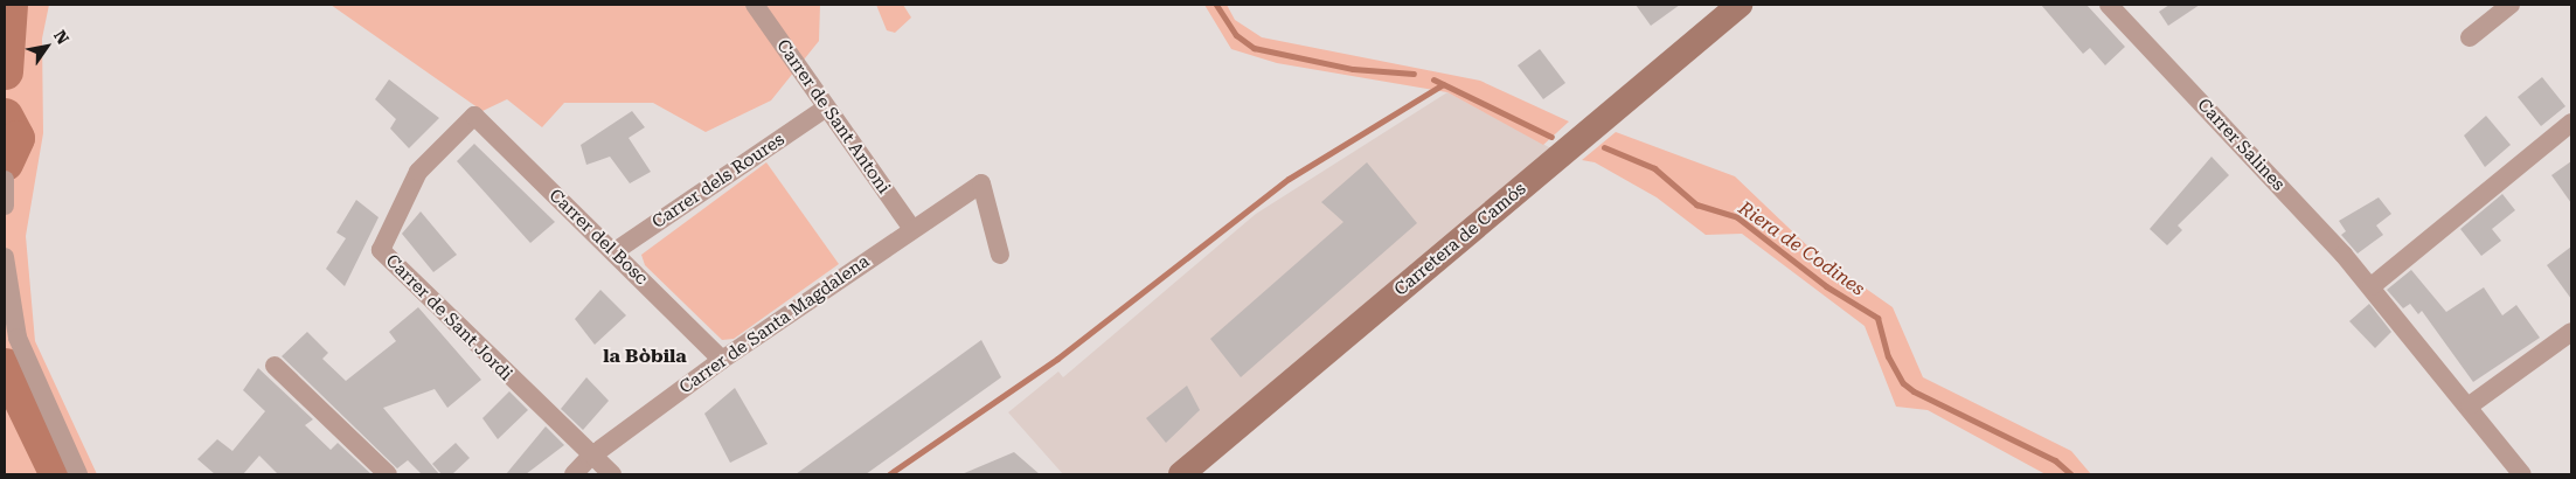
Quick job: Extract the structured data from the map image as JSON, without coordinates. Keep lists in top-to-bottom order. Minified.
{"streets":{"street":["Carrer de Sant Antoni","Carrer Salines","Carrer dels Roures","Carrer del Bosc","Carretera de Camós","Carrer de Sant Jordi","Carrer de Santa Magdalena"]},"crossings":[["Carrer de Sant Antoni","Carrer dels Roures"],["Carrer de Sant Antoni","Carrer de Santa Magdalena"],["Carrer dels Roures","Carrer del Bosc"],["Carrer del Bosc","Carrer de Sant Jordi"],["Carrer del Bosc","Carrer de Santa Magdalena"],["Carrer de Sant Jordi","Carrer de Santa Magdalena"]],"districts":["la Bòbila"],"water":["Riera de Codines"],"north":"top right"}
